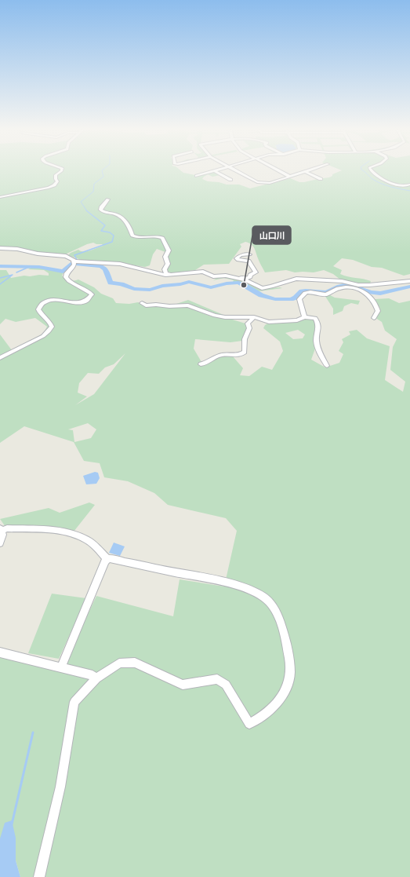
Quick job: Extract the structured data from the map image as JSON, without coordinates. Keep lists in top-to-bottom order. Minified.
{"places":["山口川"]}
